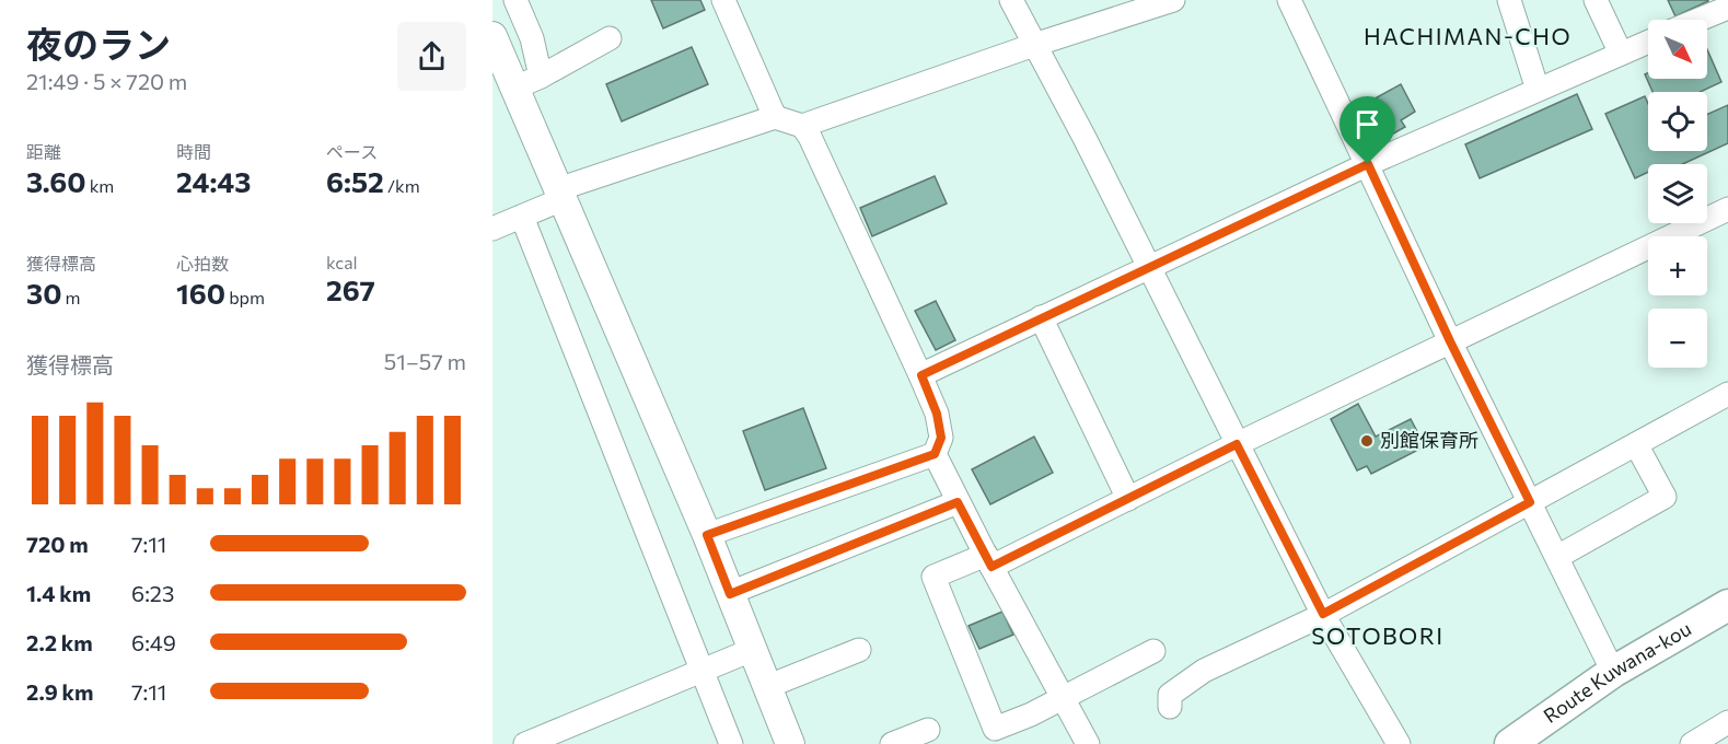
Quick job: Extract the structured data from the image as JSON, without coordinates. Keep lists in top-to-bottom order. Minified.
{"streets":{"main road":["Route Kuwana-kou"]},"districts":["HACHIMAN-CHO","SOTOBORI"],"places":["別館保育所"],"north":"bottom right","page":{"heading":["夜のラン","21:49 · 5 × 720 m"],"map_buttons":["+","−"],"stats":[["距離","3.60 km"],["時間","24:43"],["ペース","6:52 /km"],["獲得標高","30 m"],["心拍数","160 bpm"],["kcal","267"]],"chart":["獲得標高","51–57 m"],"list":[{"name":"720 m","note":"7:11"},{"name":"1.4 km","note":"6:23"},{"name":"2.2 km","note":"6:49"},{"name":"2.9 km","note":"7:11"}]}}
